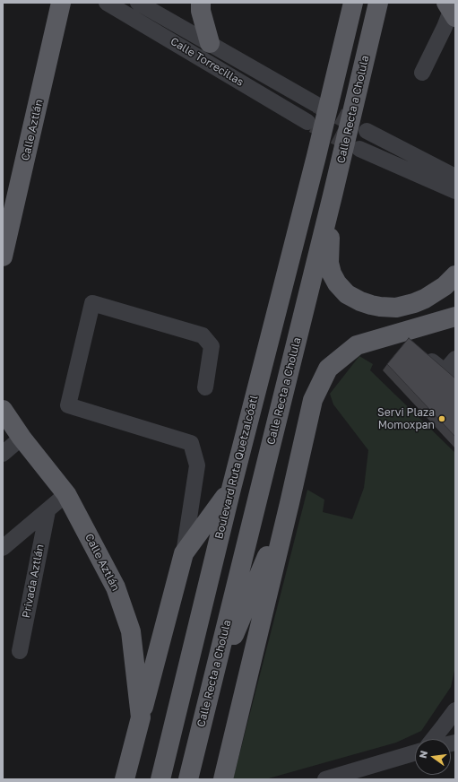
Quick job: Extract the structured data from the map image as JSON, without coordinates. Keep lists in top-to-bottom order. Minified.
{"streets":{"main road":["Calle Recta a Cholula","Calle Aztlán","Boulevard Ruta Quetzalcóatl"],"street":["Calle Torrecillas","Privada Aztlán"]},"places":["Servi Plaza Momoxpan"],"north":"left"}
